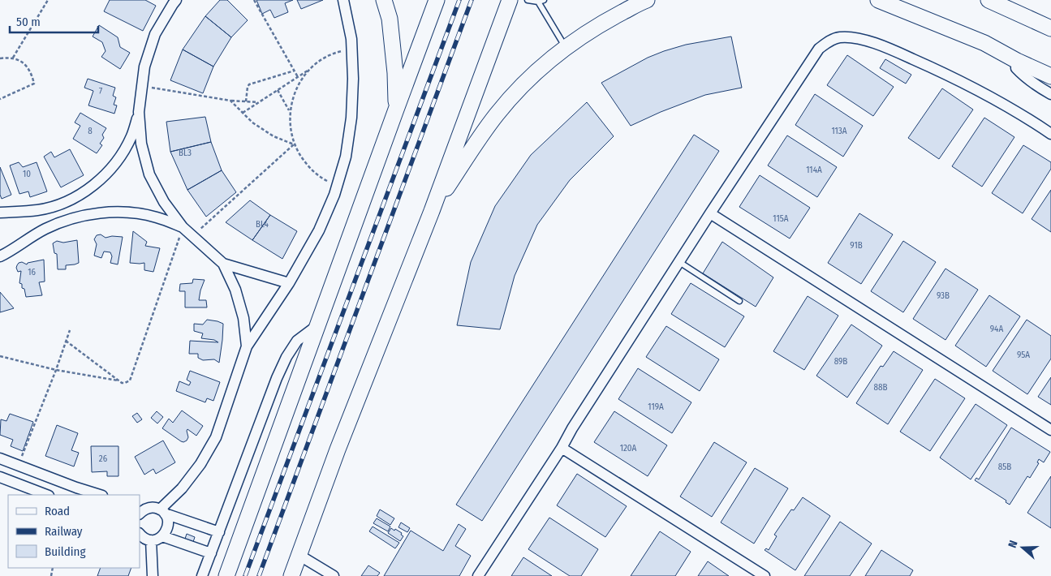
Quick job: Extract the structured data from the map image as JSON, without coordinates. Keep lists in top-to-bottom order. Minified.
{"house_numbers":["7","8","113A","BL3","114A","10","115A","BL4","91B","16","93B","94A","95A","89B","88B","119A","120A","26","85B"],"legend":["Road","Railway","Building"],"scale_bar":"50 m","north":"left"}
